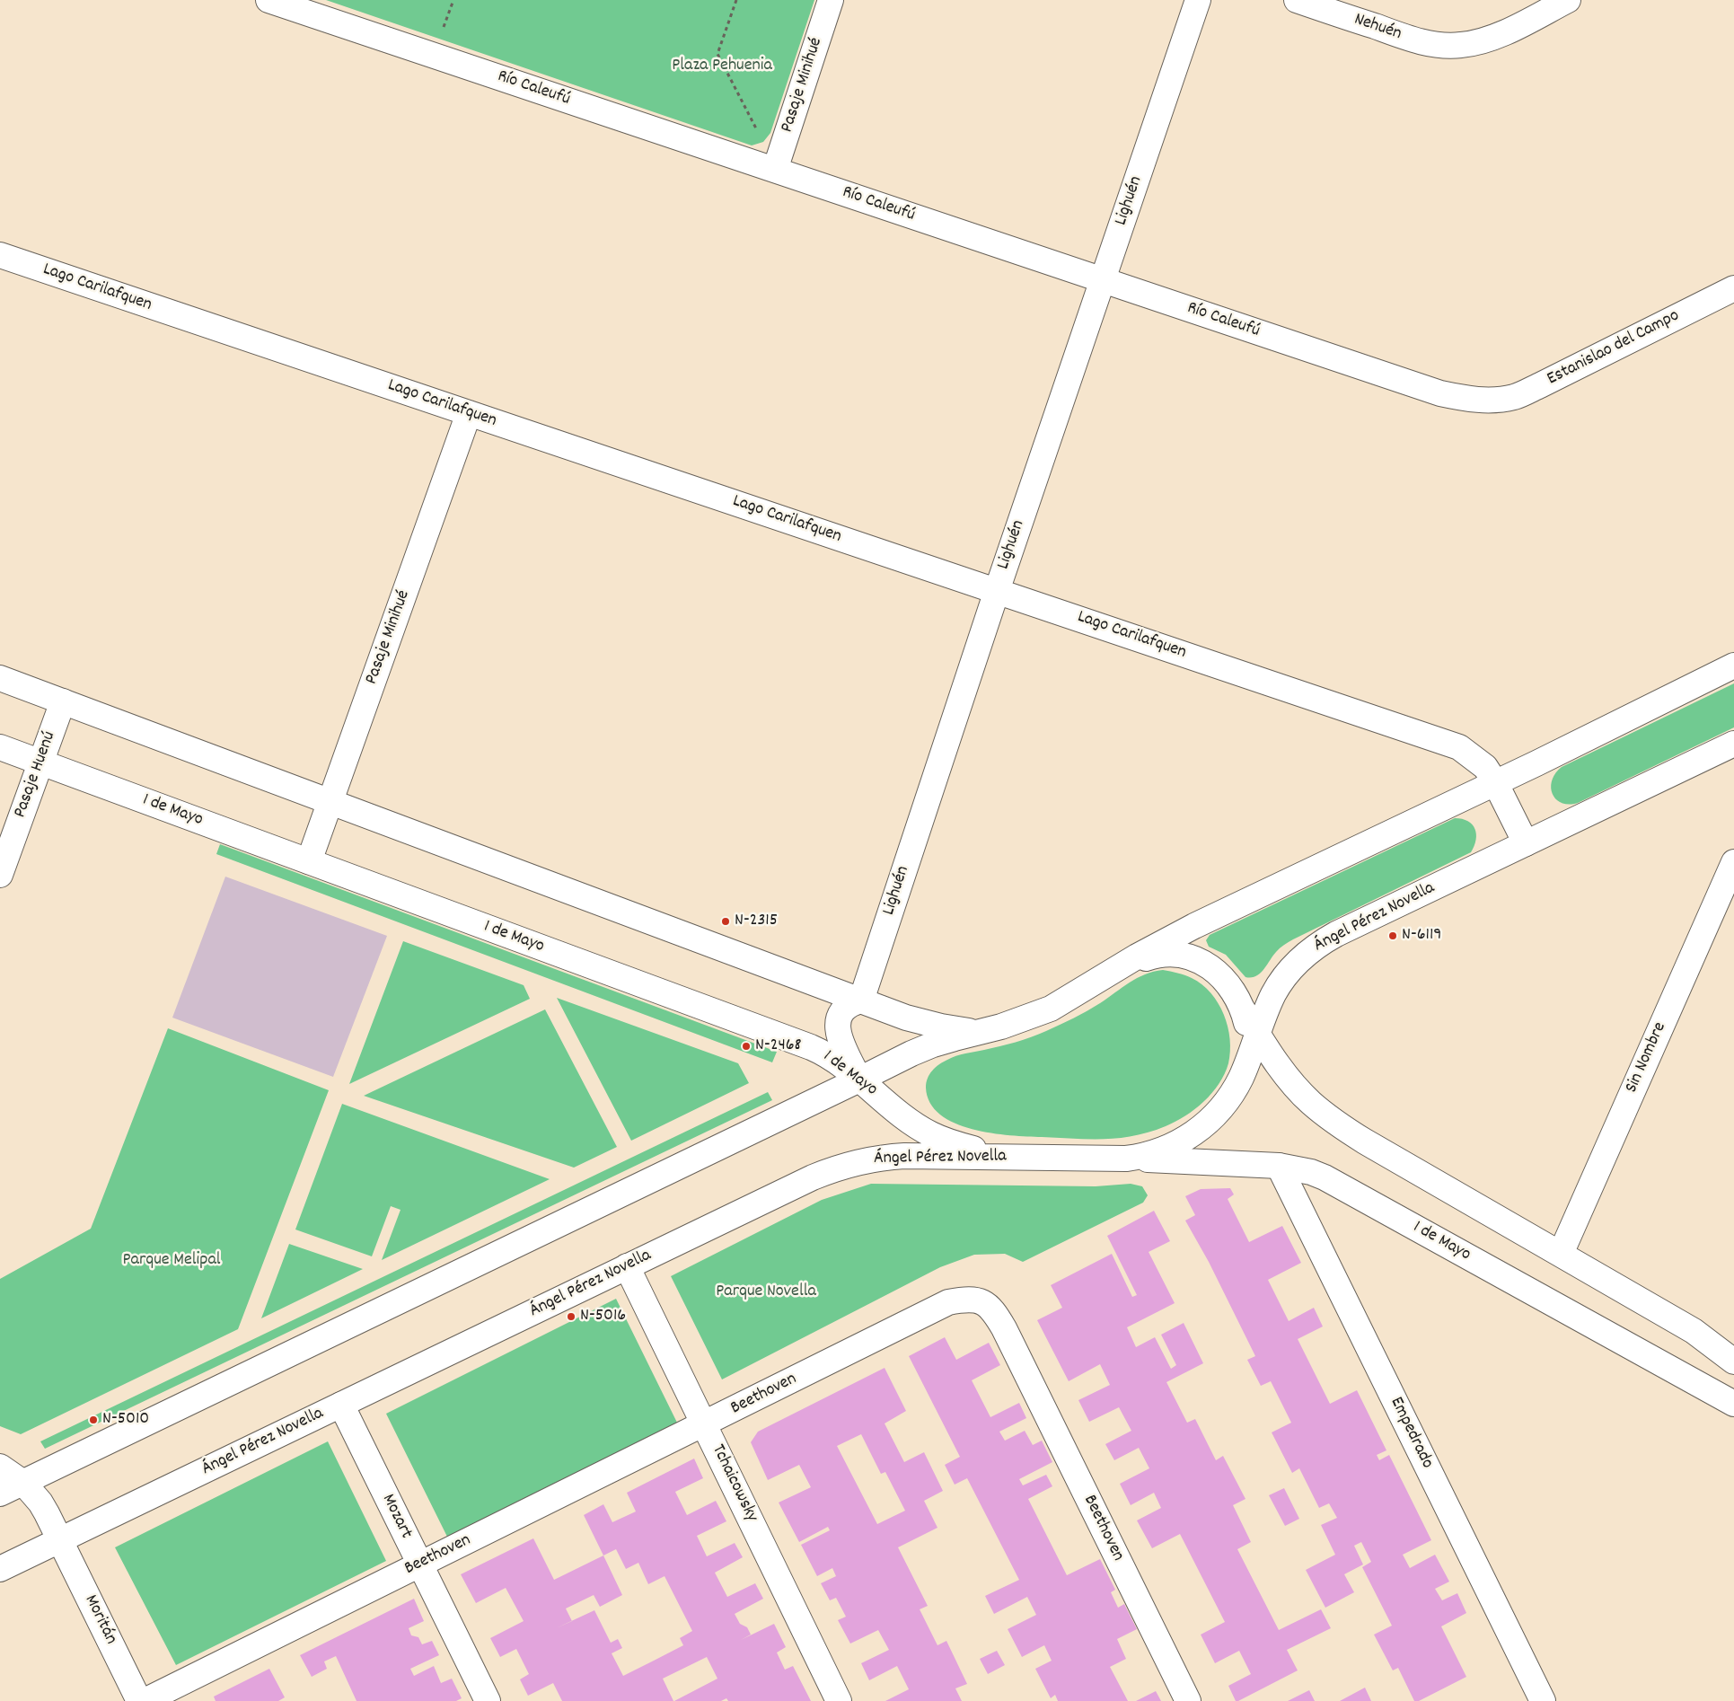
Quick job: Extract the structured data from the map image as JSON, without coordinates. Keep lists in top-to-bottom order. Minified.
{"streets":{"street":["Nehuén","Pasaje Minihué","Río Caleufú","Lighuén","Lago Carilafquen","Estanislao del Campo","Pasaje Huenú","1 de Mayo","Ángel Pérez Novella","Sin Nombre","Beethoven","Empedrado","Tchaicowsky","Mozart","Moritán"]},"crossings":[["Pasaje Minihué","Río Caleufú"],["Pasaje Minihué","Lago Carilafquen"],["Pasaje Minihué","1 de Mayo"],["Río Caleufú","Lighuén"],["Río Caleufú","Estanislao del Campo"],["Lighuén","Lago Carilafquen"],["Lago Carilafquen","Ángel Pérez Novella"],["Pasaje Huenú","1 de Mayo"],["1 de Mayo","Ángel Pérez Novella"],["1 de Mayo","Empedrado"],["Ángel Pérez Novella","Tchaicowsky"],["Ángel Pérez Novella","Mozart"],["Ángel Pérez Novella","Moritán"],["Beethoven","Tchaicowsky"],["Beethoven","Mozart"]],"parks":["Plaza Pehuenia","Parque Melipal","Parque Novella"],"places":["N-2315","N-6119","N-2468","N-5016","N-5010"]}
